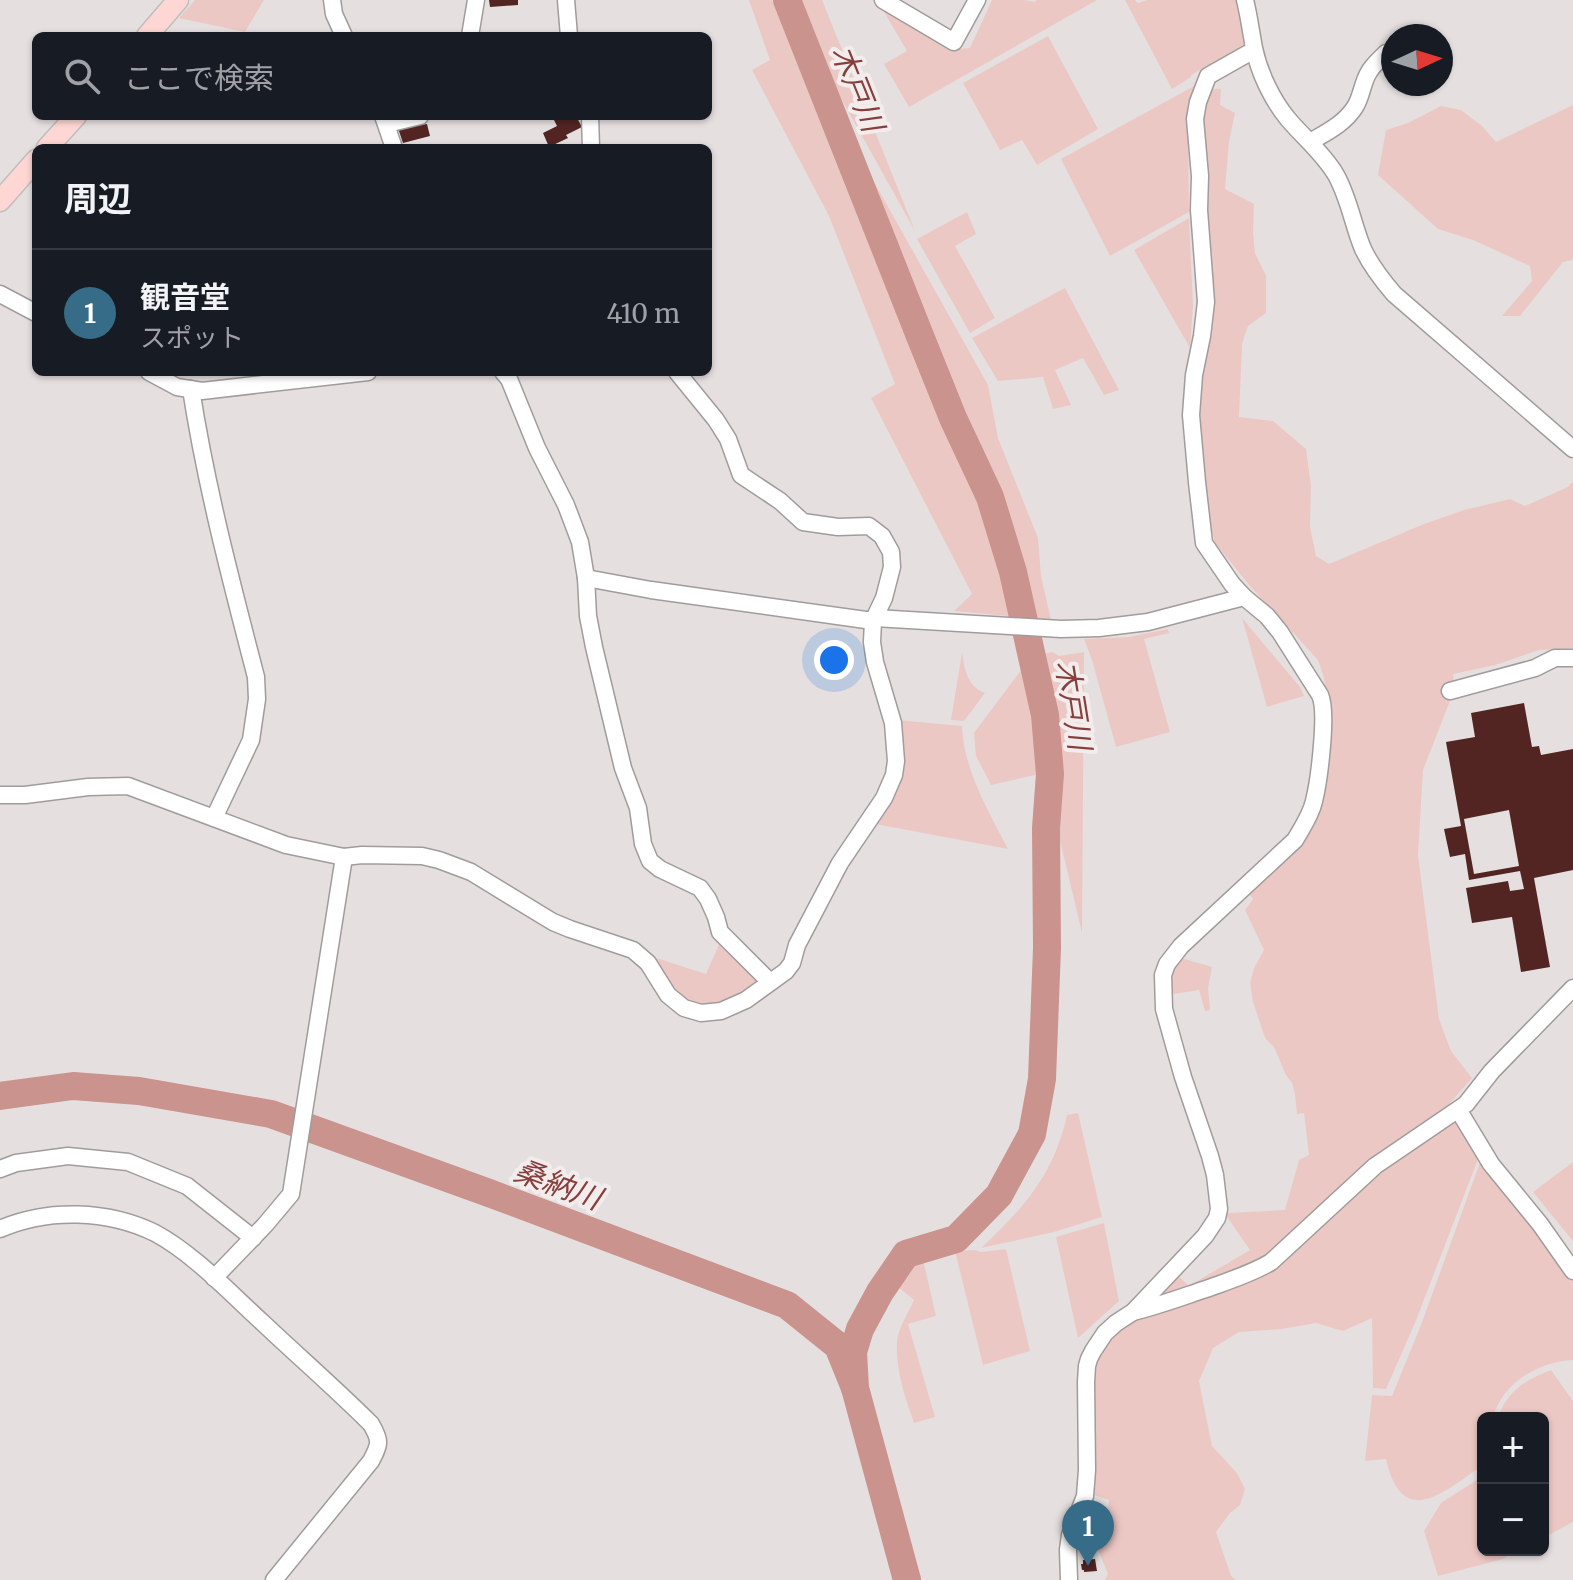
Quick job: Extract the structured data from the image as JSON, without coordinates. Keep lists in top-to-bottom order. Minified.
{"water":["木戸川","桑納川"],"north":"right","page":{"search":"ここで検索","heading":"周辺","list":[{"mark":"1","name":"観音堂","note":"スポット","value":"410 m"}],"map_buttons":["+","−"],"pins":"1"}}
